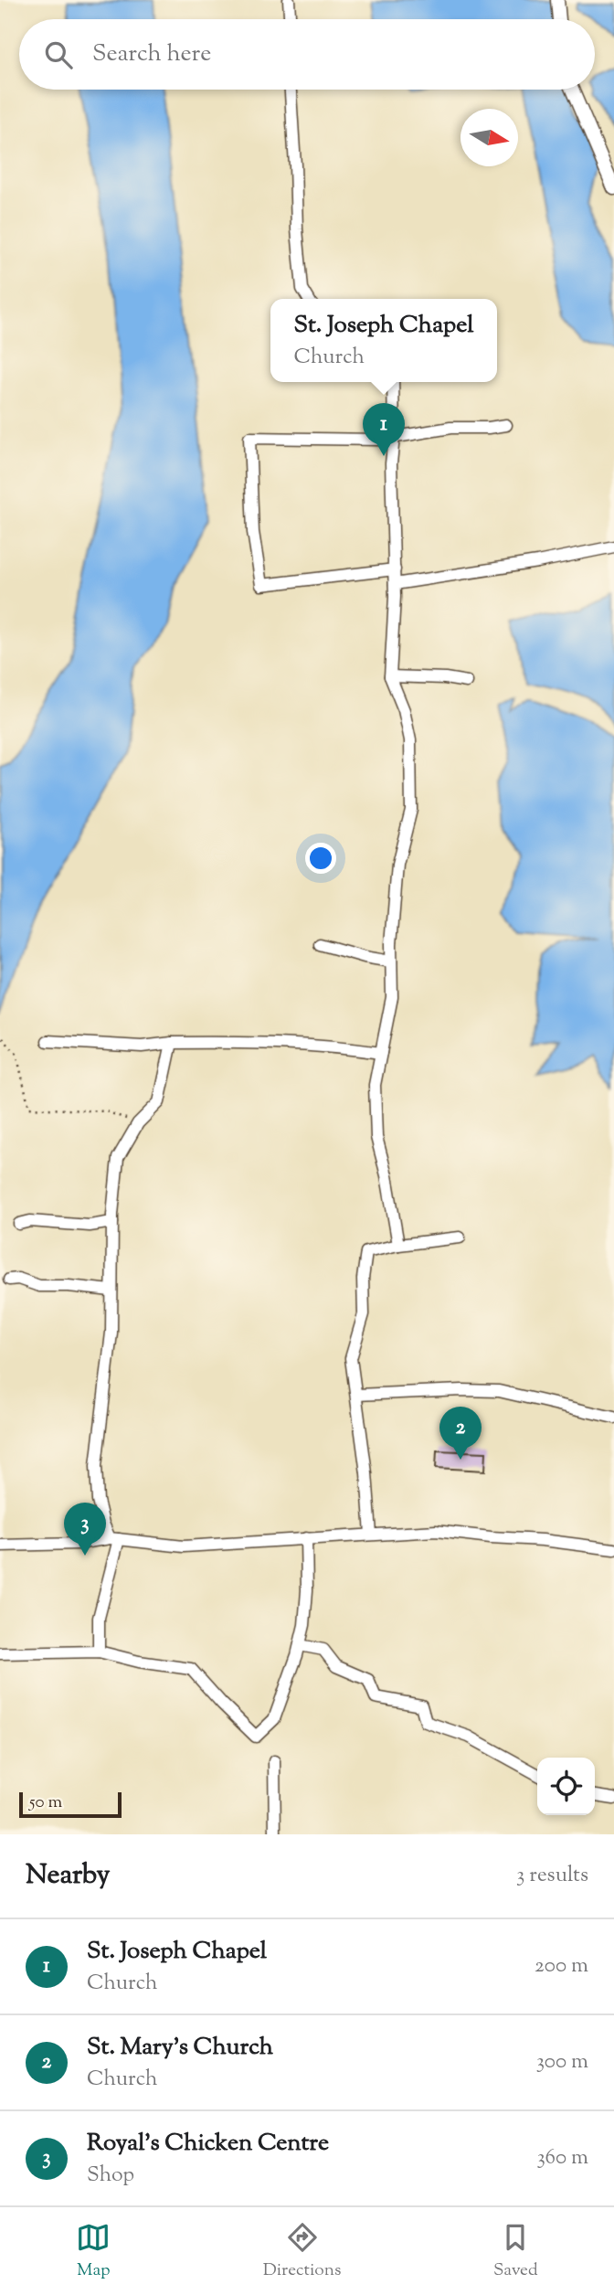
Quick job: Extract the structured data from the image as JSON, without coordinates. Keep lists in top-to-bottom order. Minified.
{"scale_bar":"50 m","north":"right","page":{"search":"Search here","popup":["St. Joseph Chapel","Church"],"pins":["1","2","3"],"scale":"50 m","heading":["Nearby","3 results"],"list":[{"mark":"1","name":"St. Joseph Chapel","note":"Church","value":"200 m"},{"mark":"2","name":"St. Mary's Church","note":"Church","value":"300 m"},{"mark":"3","name":"Royal's Chicken Centre","note":"Shop","value":"360 m"}],"nav":["Map","Directions","Saved"]}}
